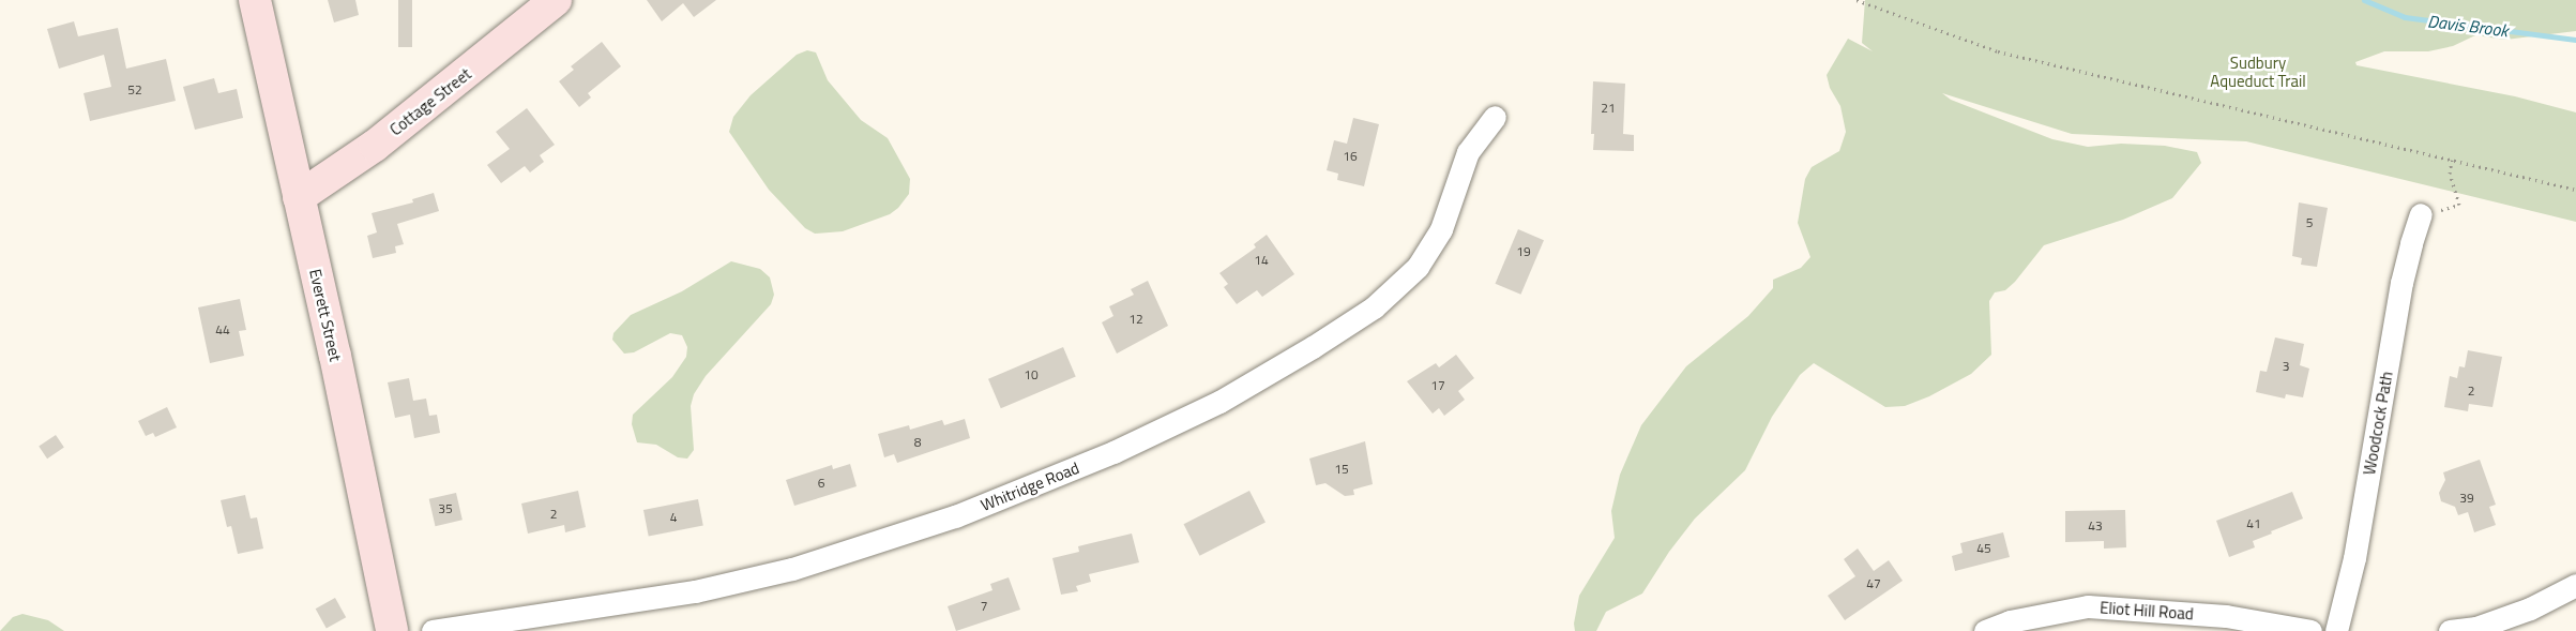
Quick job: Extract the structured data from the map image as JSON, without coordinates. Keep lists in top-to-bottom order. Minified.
{"streets":{"street":["Cottage Street","Everett Street","Woodcock Path","Whitridge Road","Eliot Hill Road"]},"crossings":[["Cottage Street","Everett Street"]],"water":["Davis Brook"],"parks":["Sudbury Aqueduct Trail"],"house_numbers":["52","21","16","5","19","14","12","44","3","10","17","2","8","15","6","39","35","2","4","41","43","45","47","7"]}
